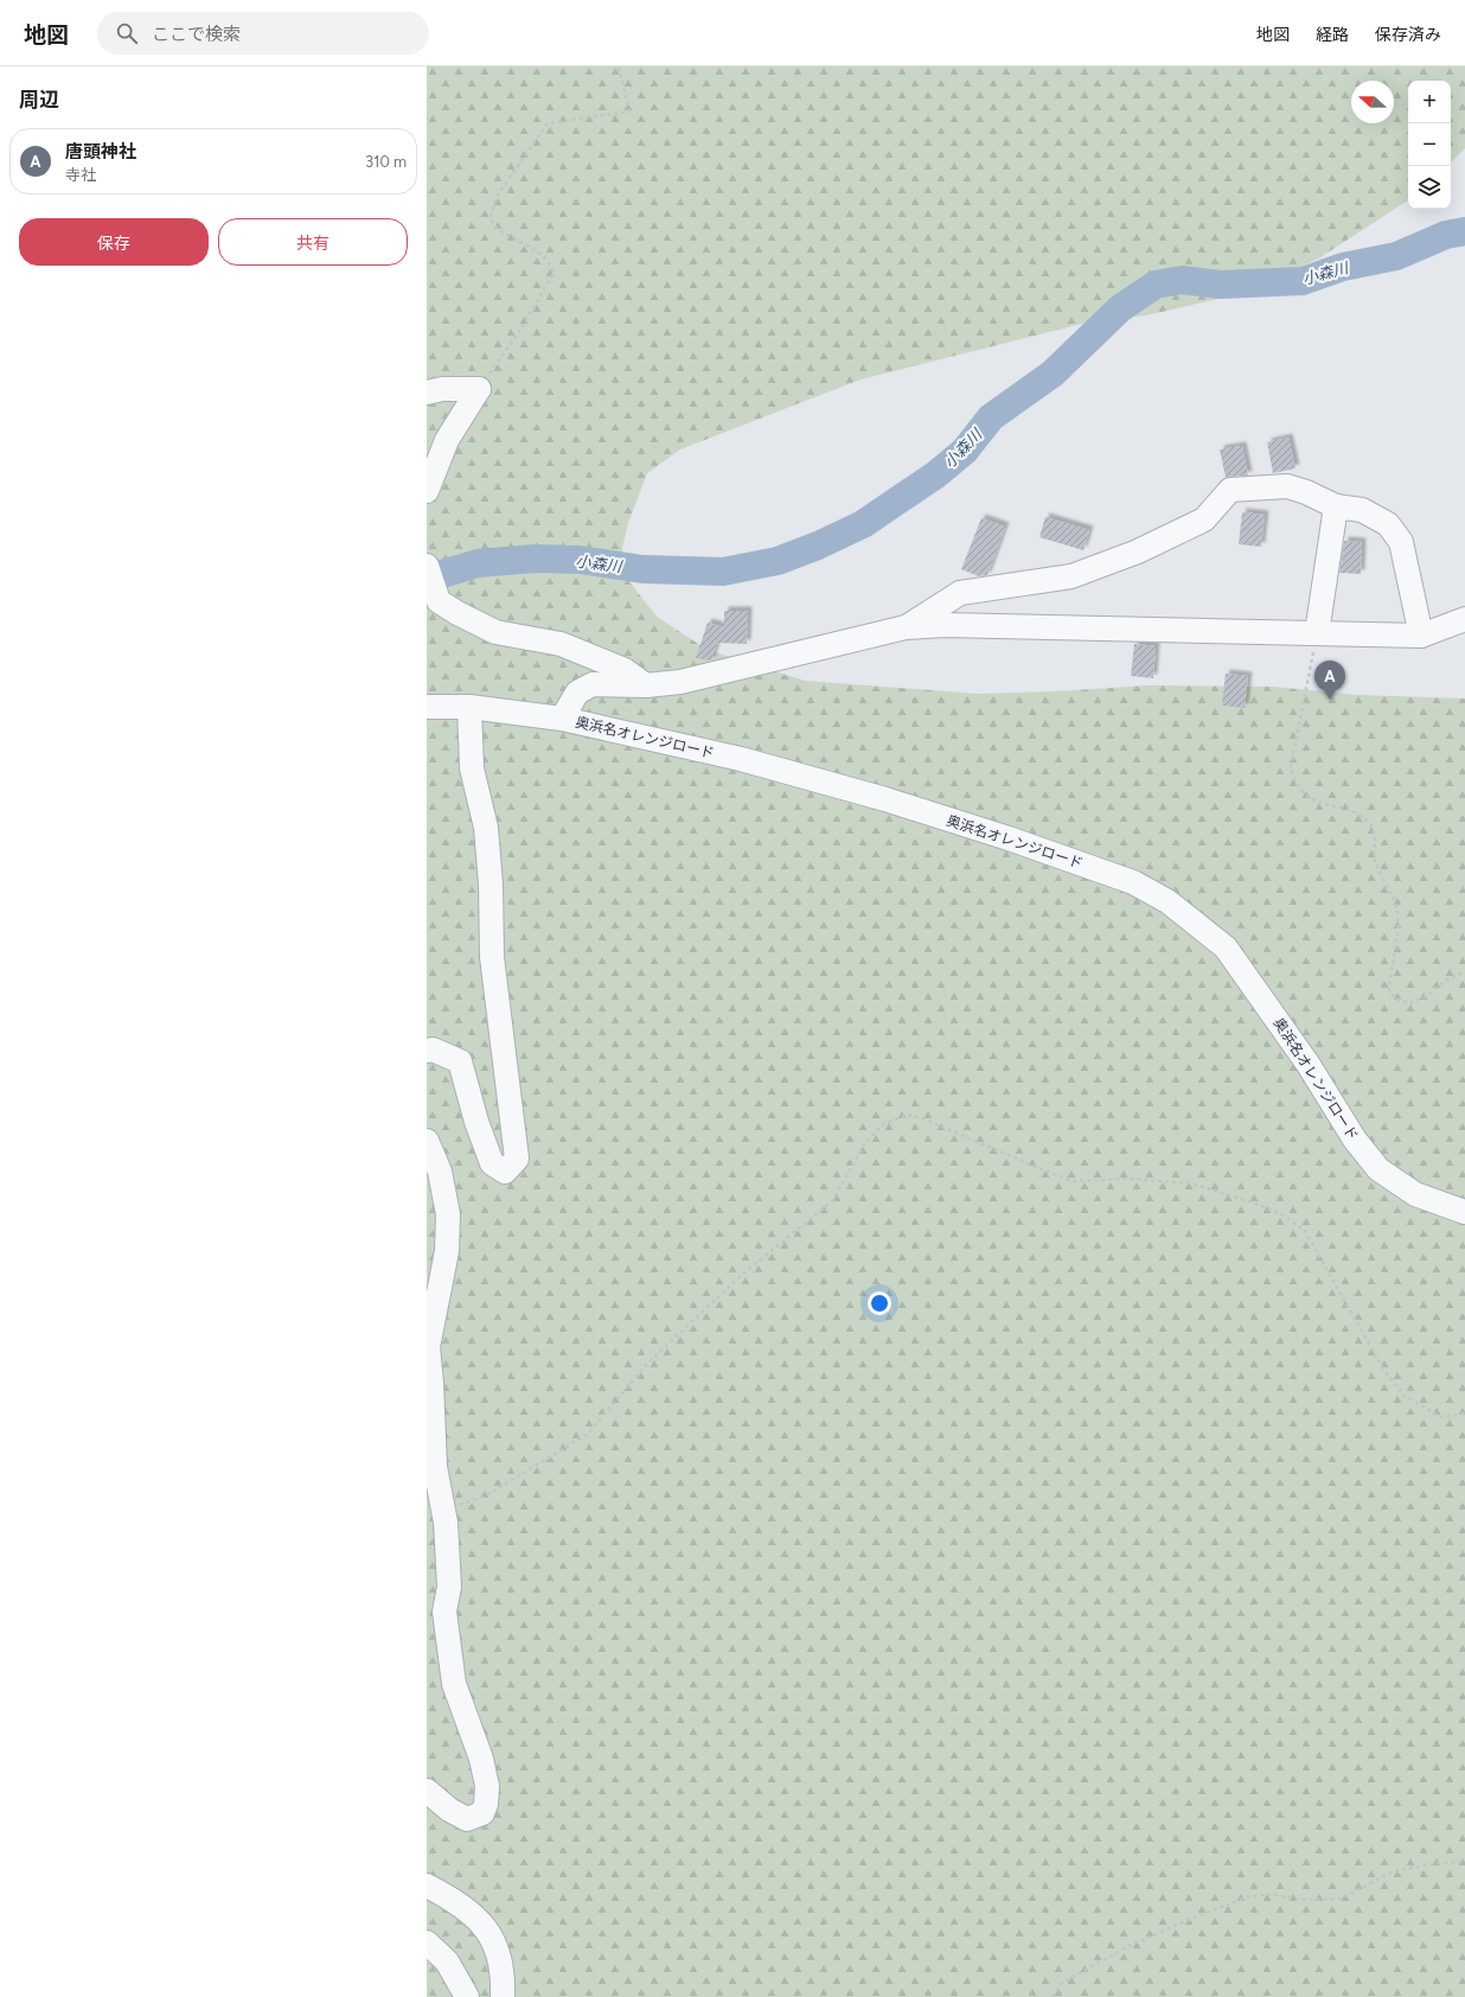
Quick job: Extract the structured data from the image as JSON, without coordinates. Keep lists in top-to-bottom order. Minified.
{"streets":{"street":["奥浜名オレンジロード"]},"water":["小森川"],"north":"left","page":{"header":"地図","search":"ここで検索","nav":["地図","経路","保存済み"],"heading":"周辺","map_buttons":["+","−"],"list":[{"mark":"A","name":"唐頭神社","note":"寺社","value":"310 m"}],"buttons":["保存","共有"],"pins":"A"}}
